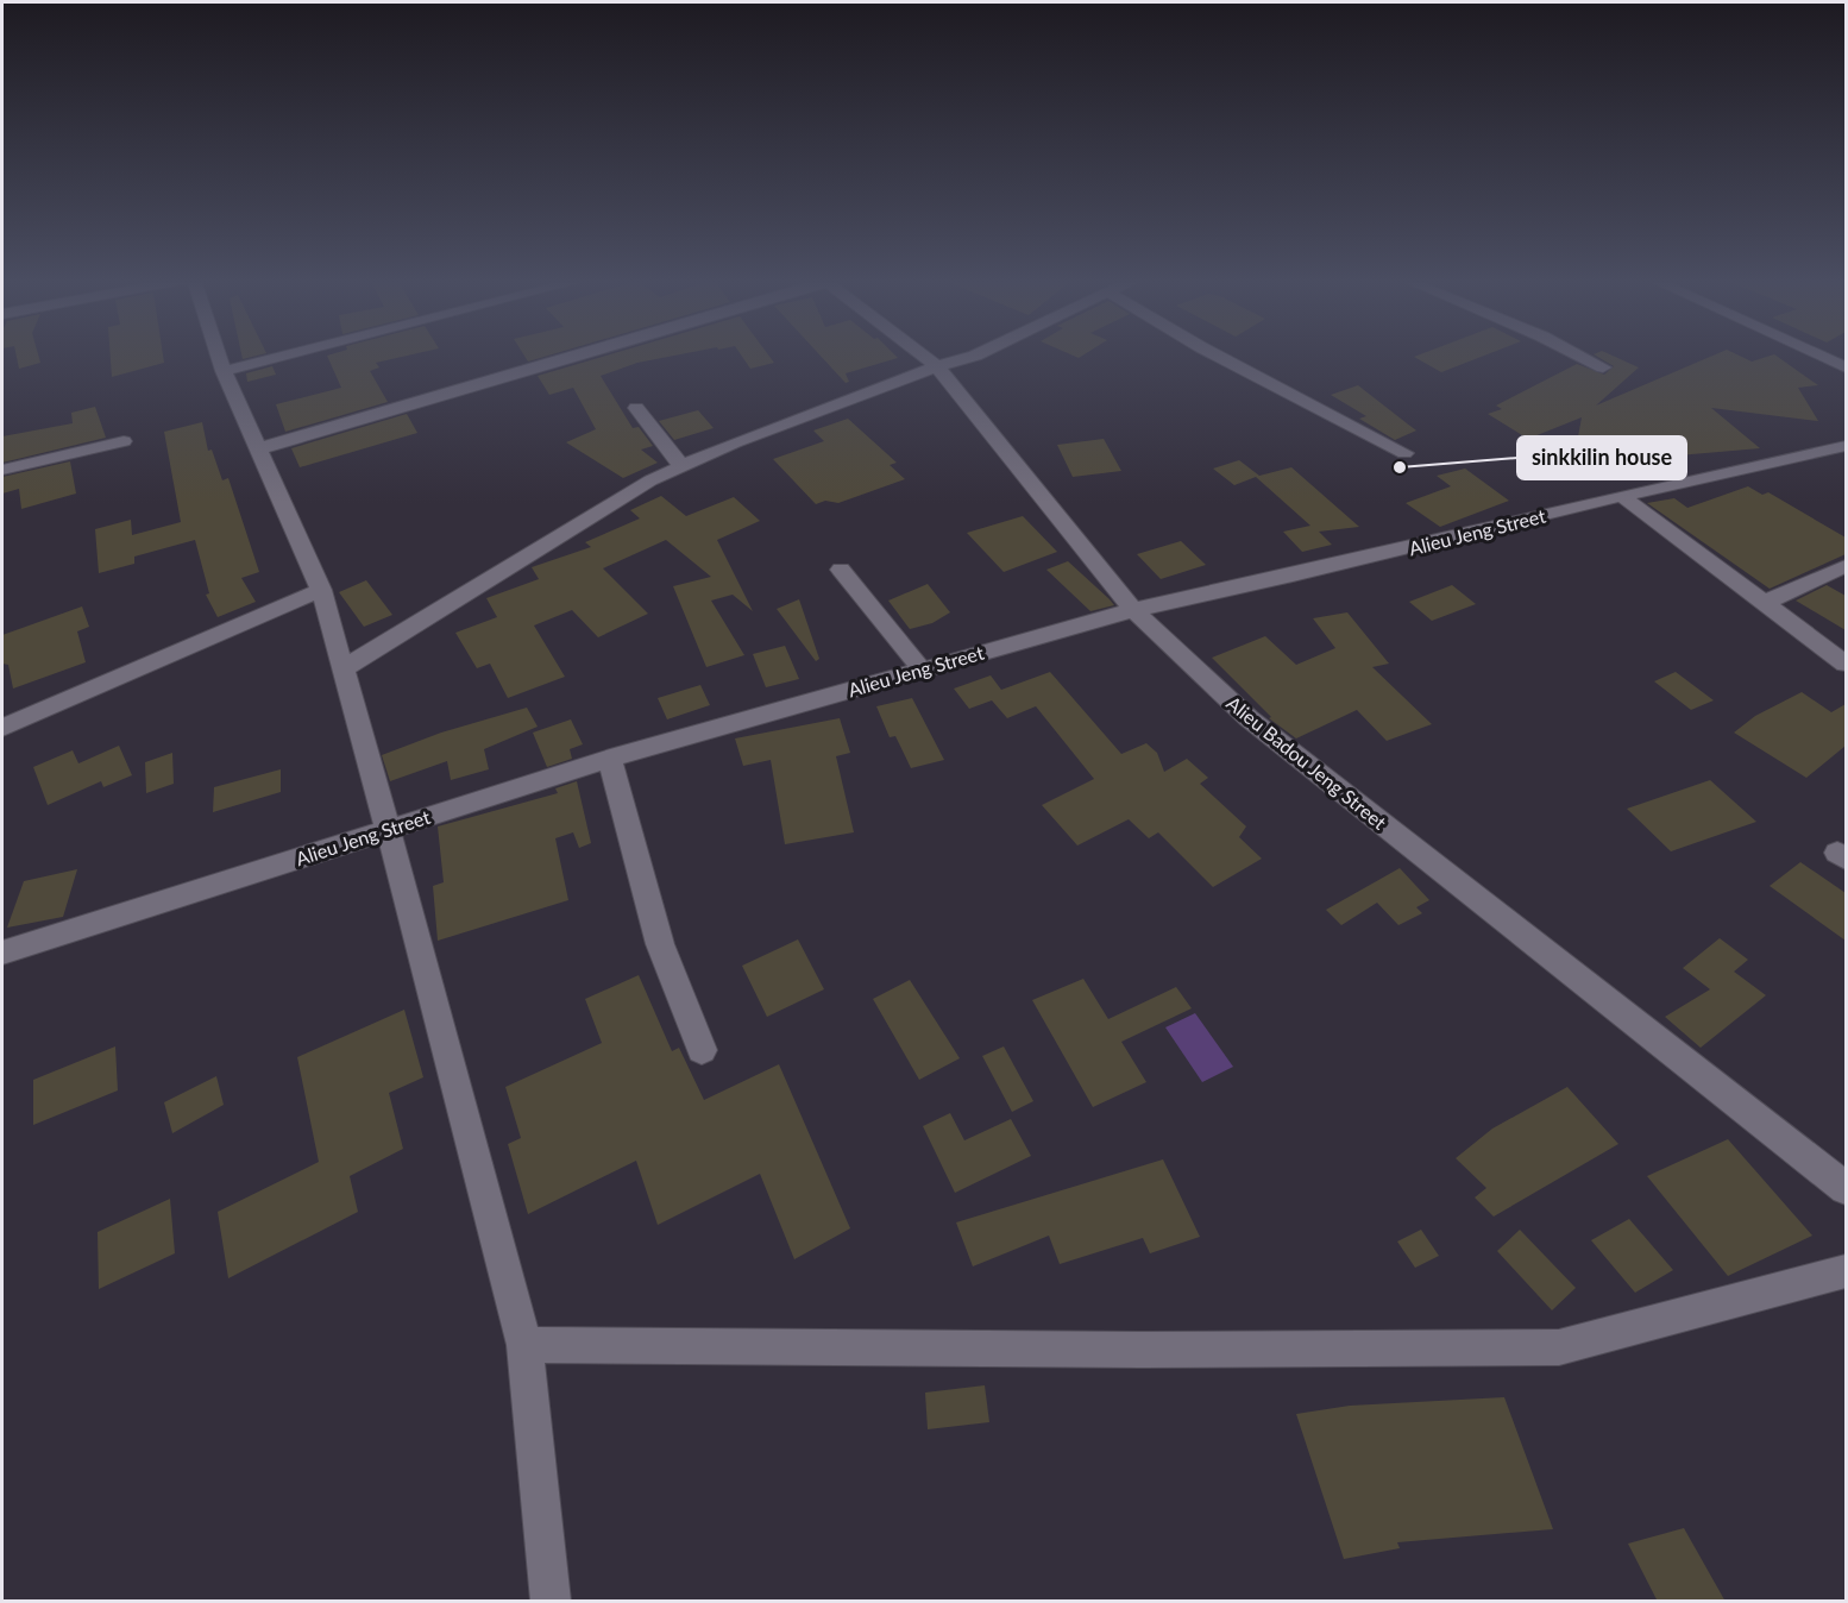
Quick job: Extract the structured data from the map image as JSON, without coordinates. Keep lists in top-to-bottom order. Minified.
{"streets":{"street":["Alieu Jeng Street","Alieu Badou Jeng Street"]},"crossings":[["Alieu Jeng Street","Alieu Badou Jeng Street"]],"places":["sinkkilin house"]}
